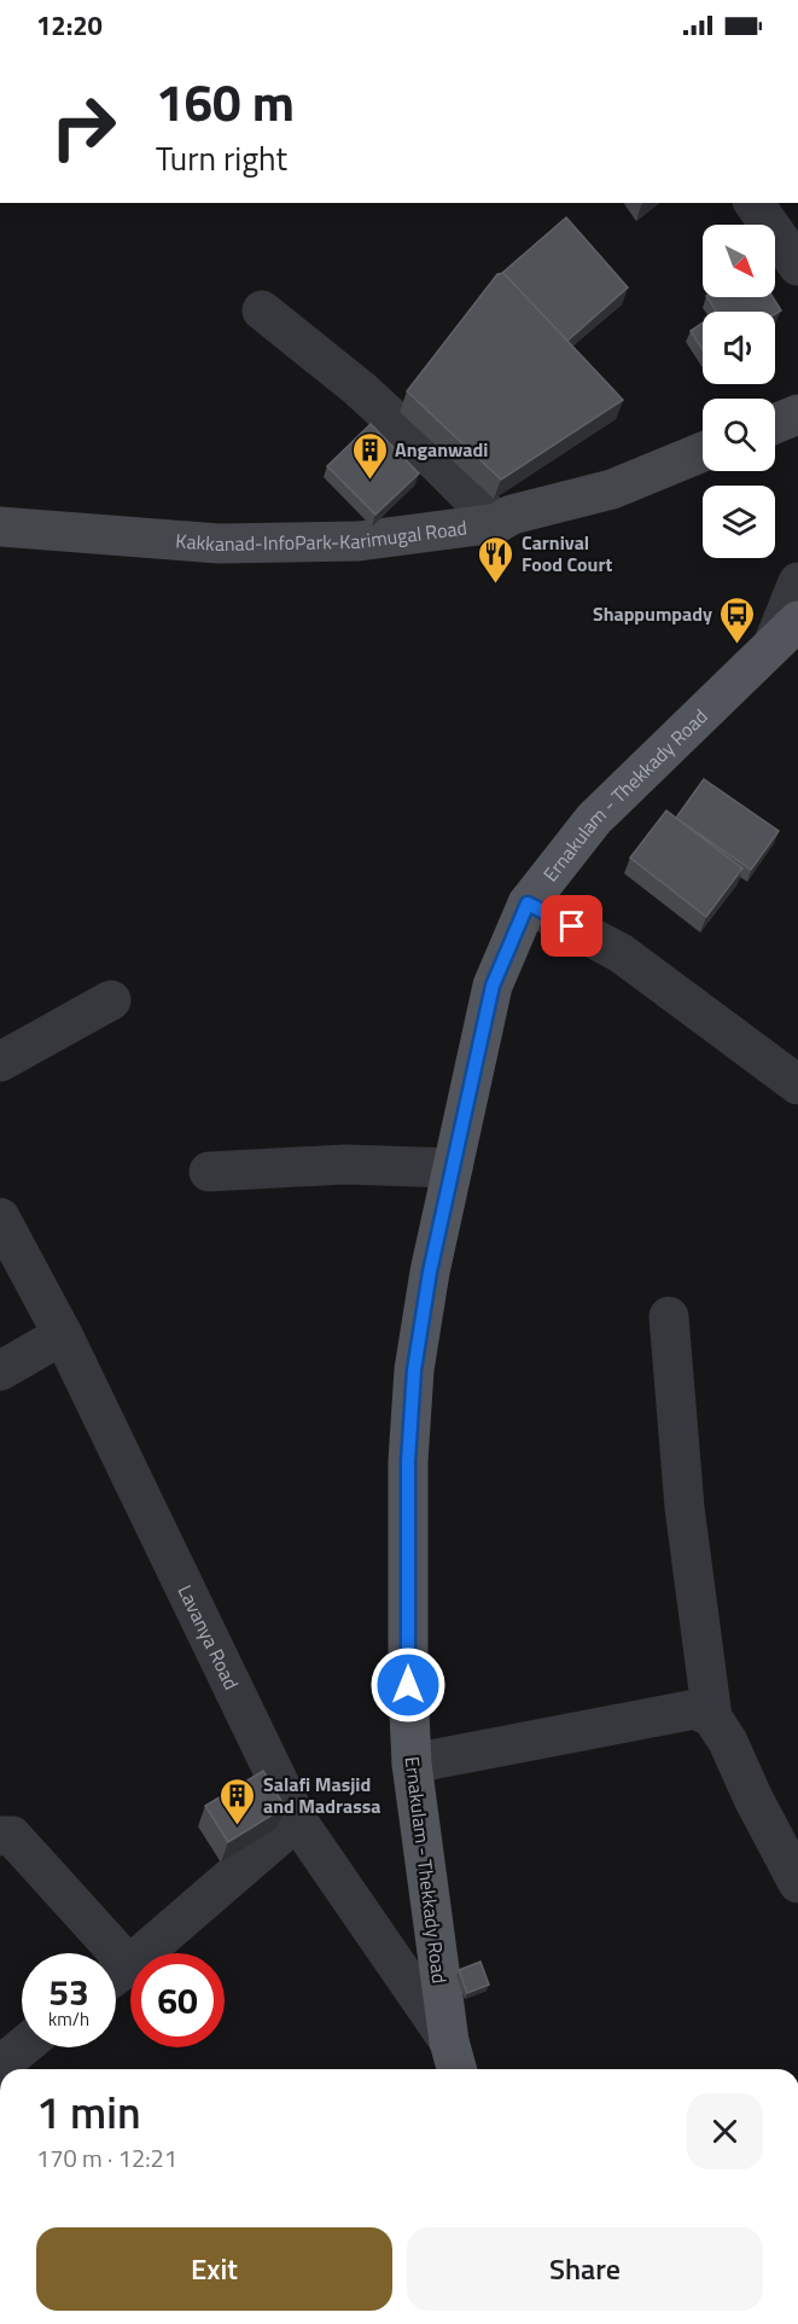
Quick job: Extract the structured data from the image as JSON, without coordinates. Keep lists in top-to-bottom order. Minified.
{"streets":{"main road":["Kakkanad-InfoPark-Karimugal Road","Ernakulam - Thekkady Road"],"street":["Lavanya Road"]},"crossings":[["Ernakulam - Thekkady Road","Lavanya Road"]],"places":{"building":["Anganwadi","Salafi Masjid and Madrassa"],"restaurant":["Carnival Food Court"],"bus stop":["Shappumpady"]},"north":"bottom right","page":{"status":"12:20","turn":["160 m","Turn right"],"speed":"53 km/h","limit":"60","heading":["1 min","170 m · 12:21"],"buttons":["Exit","Share"]}}
